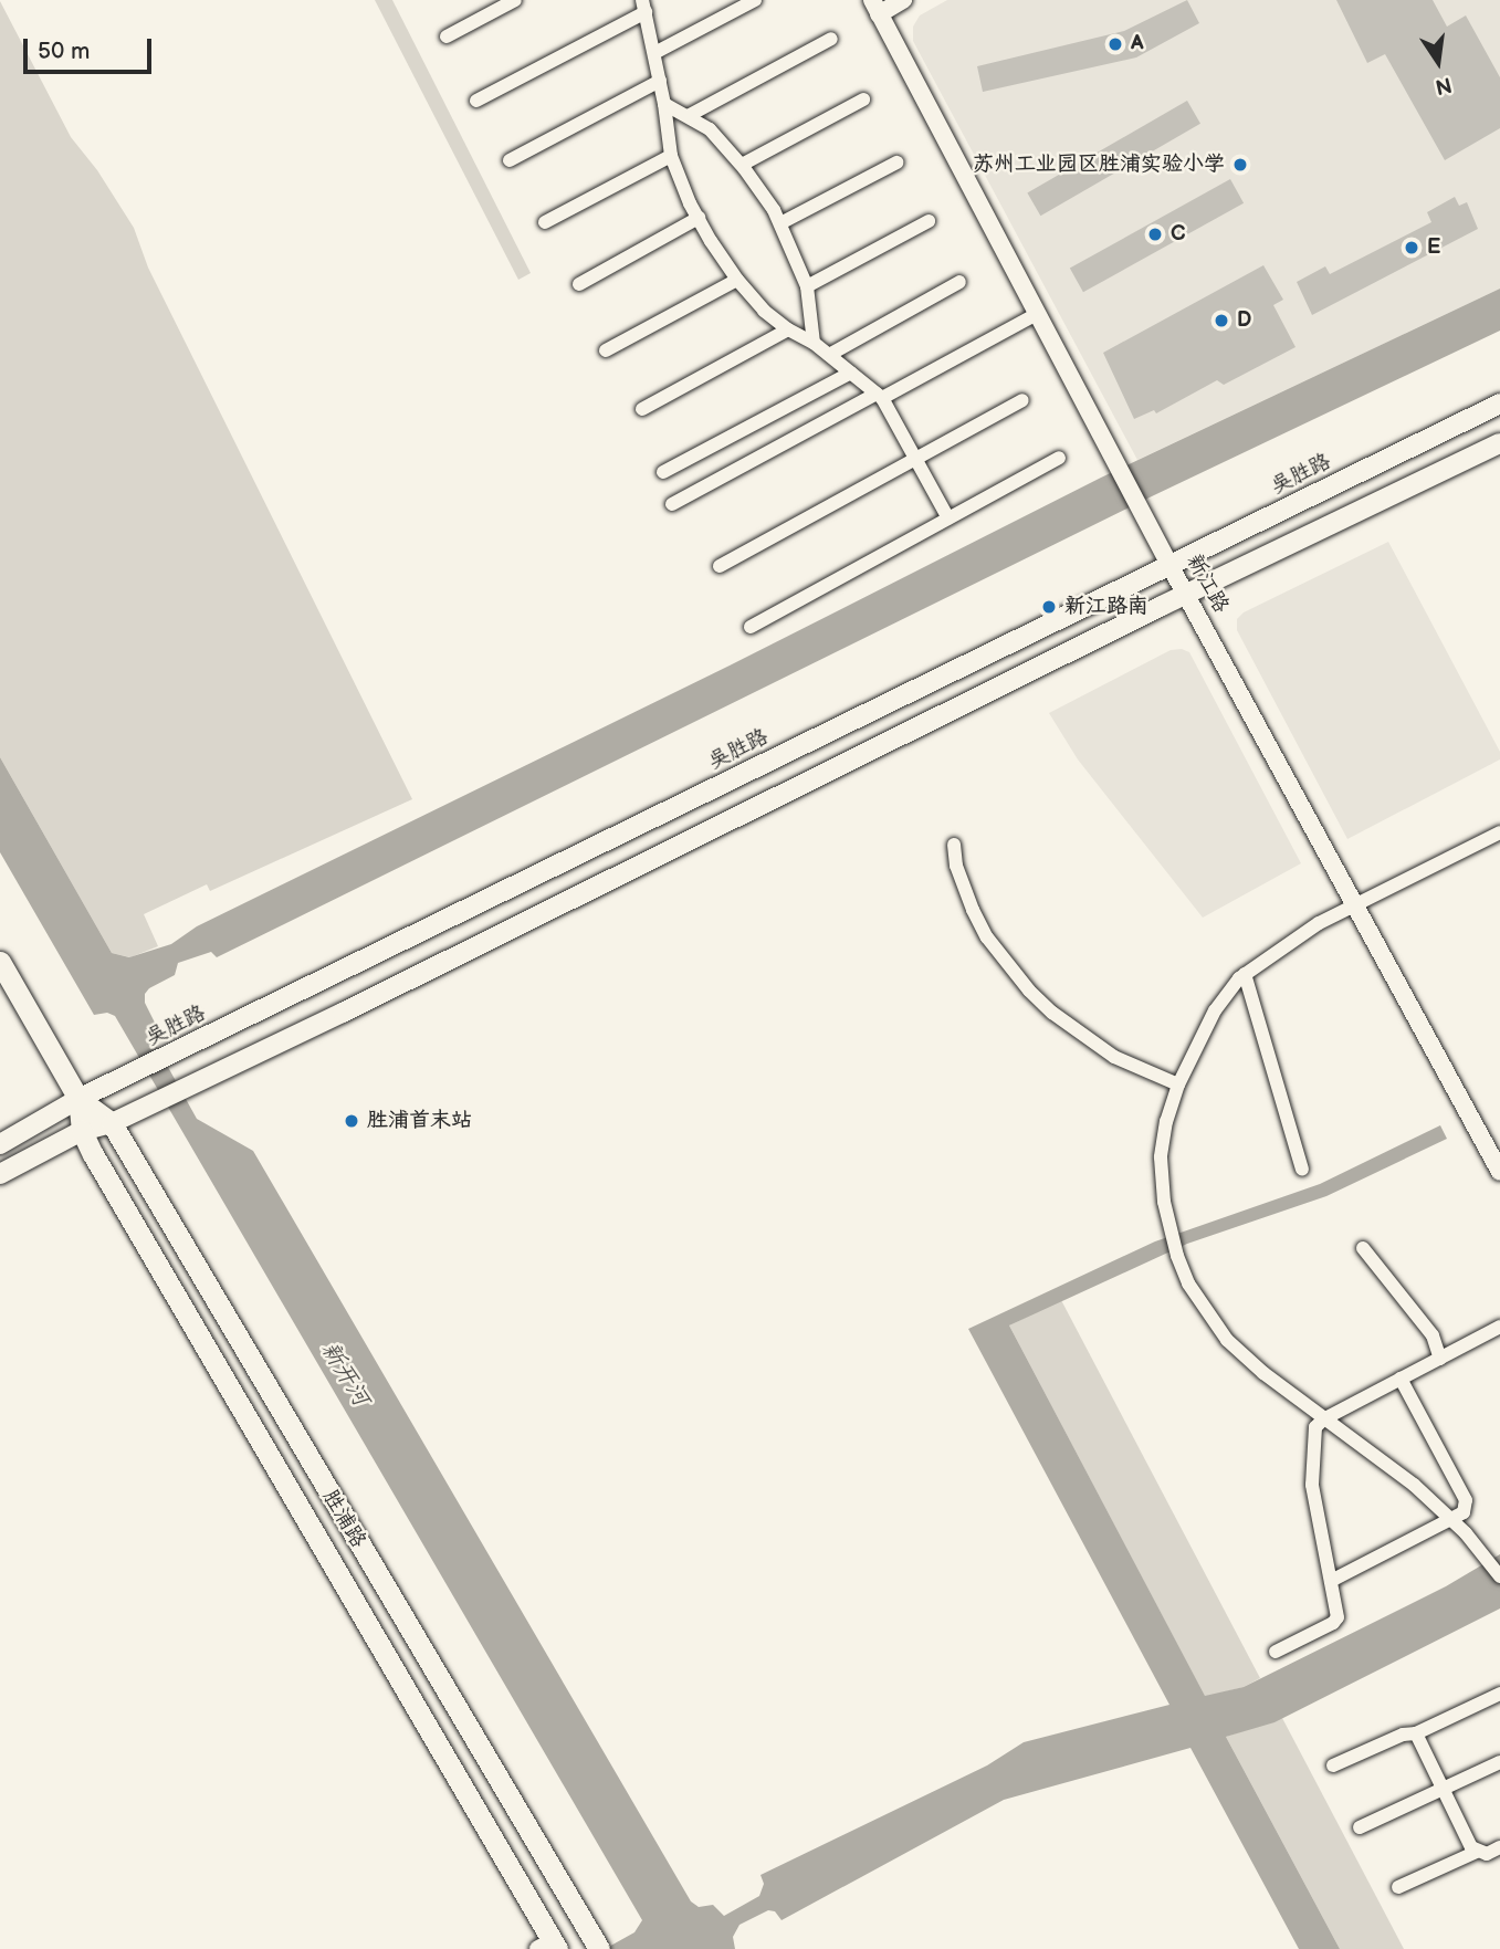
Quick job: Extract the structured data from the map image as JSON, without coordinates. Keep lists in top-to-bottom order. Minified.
{"streets":{"main road":["吴胜路","胜浦路"],"street":["新江路"]},"crossings":[["吴胜路","新江路"],["吴胜路","胜浦路"]],"water":["新开河"],"places":["A","苏州工业园区胜浦实验小学","C","E","D","新江路南","胜浦首末站"],"scale_bar":"50 m","north":"bottom"}
